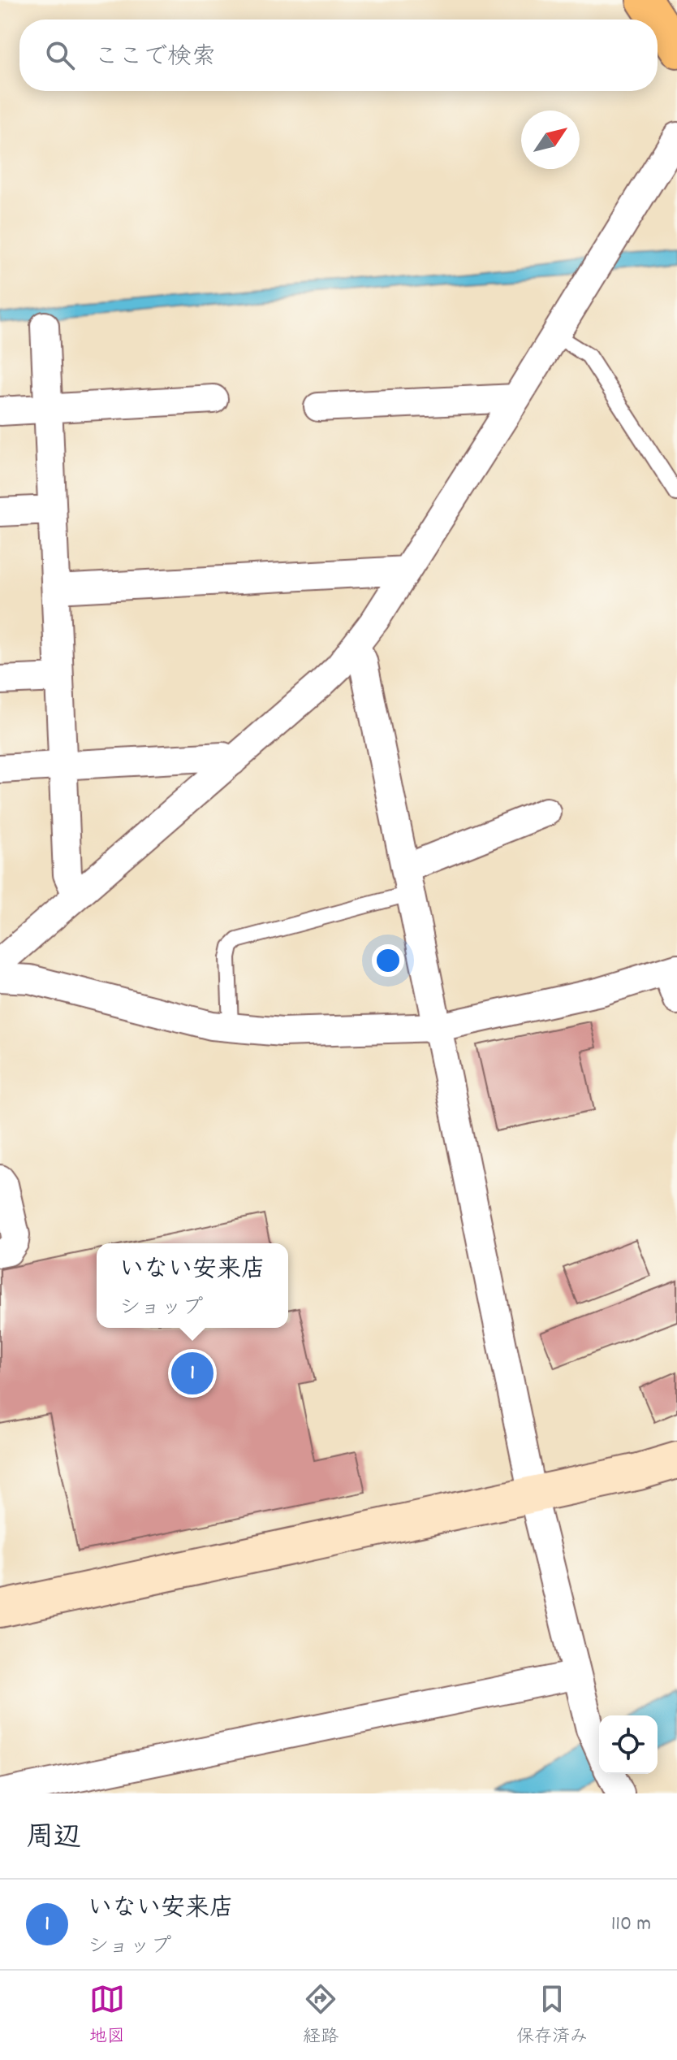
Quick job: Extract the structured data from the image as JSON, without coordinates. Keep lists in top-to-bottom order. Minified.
{"north":"top right","page":{"search":"ここで検索","popup":["いない安来店","ショップ"],"pins":"1","heading":"周辺","list":[{"mark":"1","name":"いない安来店","note":"ショップ","value":"110 m"}],"nav":["地図","経路","保存済み"]}}
